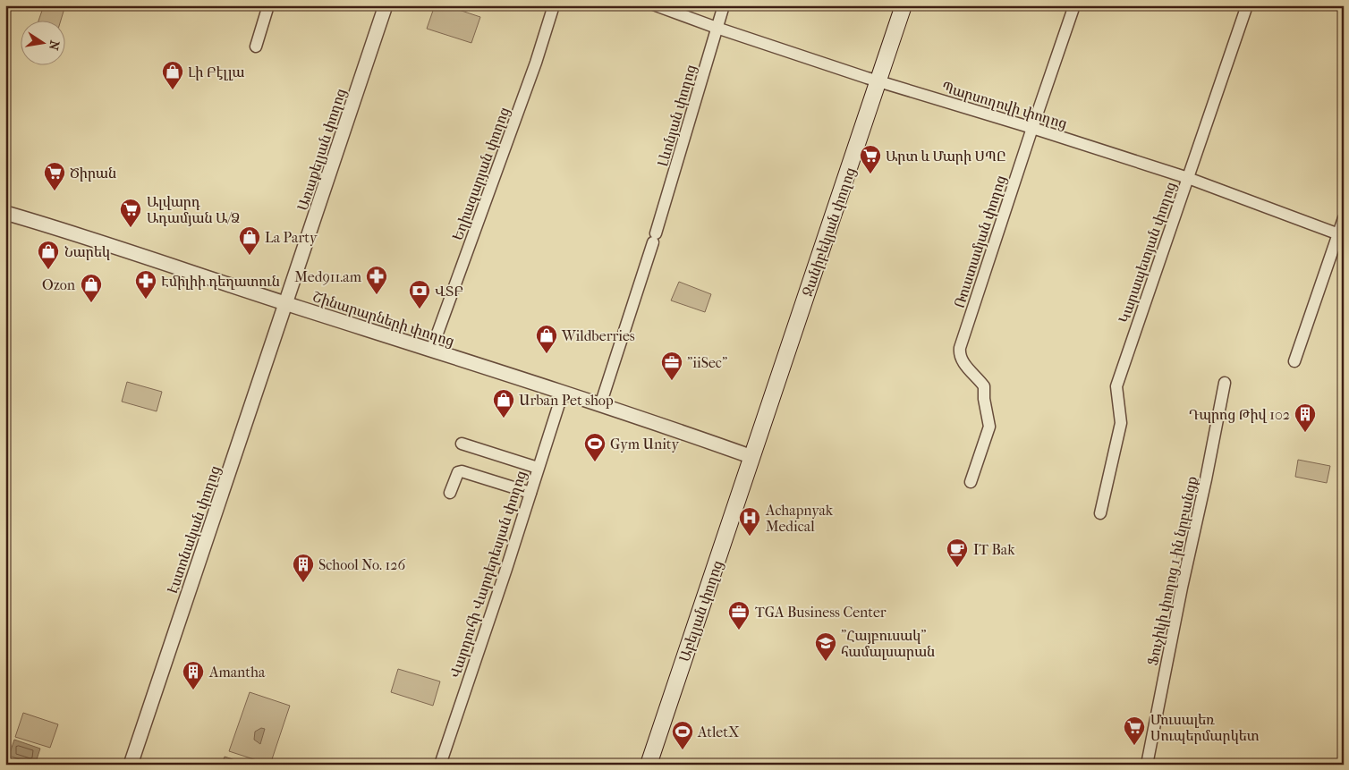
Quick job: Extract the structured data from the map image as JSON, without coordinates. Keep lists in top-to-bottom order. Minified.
{"streets":{"main road":["Ջանիբեկյան փողոց","Աբելյան փողոց"],"street":["Պարսողովի փողոց","Լևոնյան փողոց","Առաքելյան փողոց","Եղիազարյան փողոց","Ռուստամյան փողոց","Կարապետյան փողոց","Շինարարների փողոց","Էստոնական փողոց","Ֆուչիկի փողոց 1-ին նրբանցք","Վարդուհի Վարդերեսյան փողոց"]},"crossings":[["Պարսողովի փողոց","Լևոնյան փողոց"],["Պարսողովի փողոց","Ջանիբեկյան փողոց"],["Պարսողովի փողոց","Ռուստամյան փողոց"],["Պարսողովի փողոց","Կարապետյան փողոց"],["Լևոնյան փողոց","Շինարարների փողոց"],["Առաքելյան փողոց","Շինարարների փողոց"],["Առաքելյան փողոց","Էստոնական փողոց"],["Եղիազարյան փողոց","Շինարարների փողոց"],["Ջանիբեկյան փողոց","Շինարարների փողոց"],["Ջանիբեկյան փողոց","Աբելյան փողոց"],["Շինարարների փողոց","Էստոնական փողոց"],["Շինարարների փողոց","Վարդուհի Վարդերեսյան փողոց"],["Շինարարների փողոց","Աբելյան փողոց"]],"places":{"shop":["Լի Բէլլա","La Party","Նարեկ","Ozon","Wildberries","Urban Pet shop"],"supermarket":["Արտ և Մարի ՍՊԸ","Ծիրան","Ալվարդ Ադամյան Ա/Ձ","Մուսալեռ Սուպերմարկետ"],"pharmacy":["Med911.am","Էմիլիի դեղատուն"],"bank":["ՎՏԲ"],"office":["\"iiSec\"","TGA Business Center"],"building":["Դպրոց Թիվ 102","School No. 126","Amantha"],"sports":["Gym Unity","AtletX"],"hospital":["Achapnyak Medical"],"cafe":["IT Bak"],"school or university":["\"Հայբուսակ\" համալսարան"]},"north":"right"}
